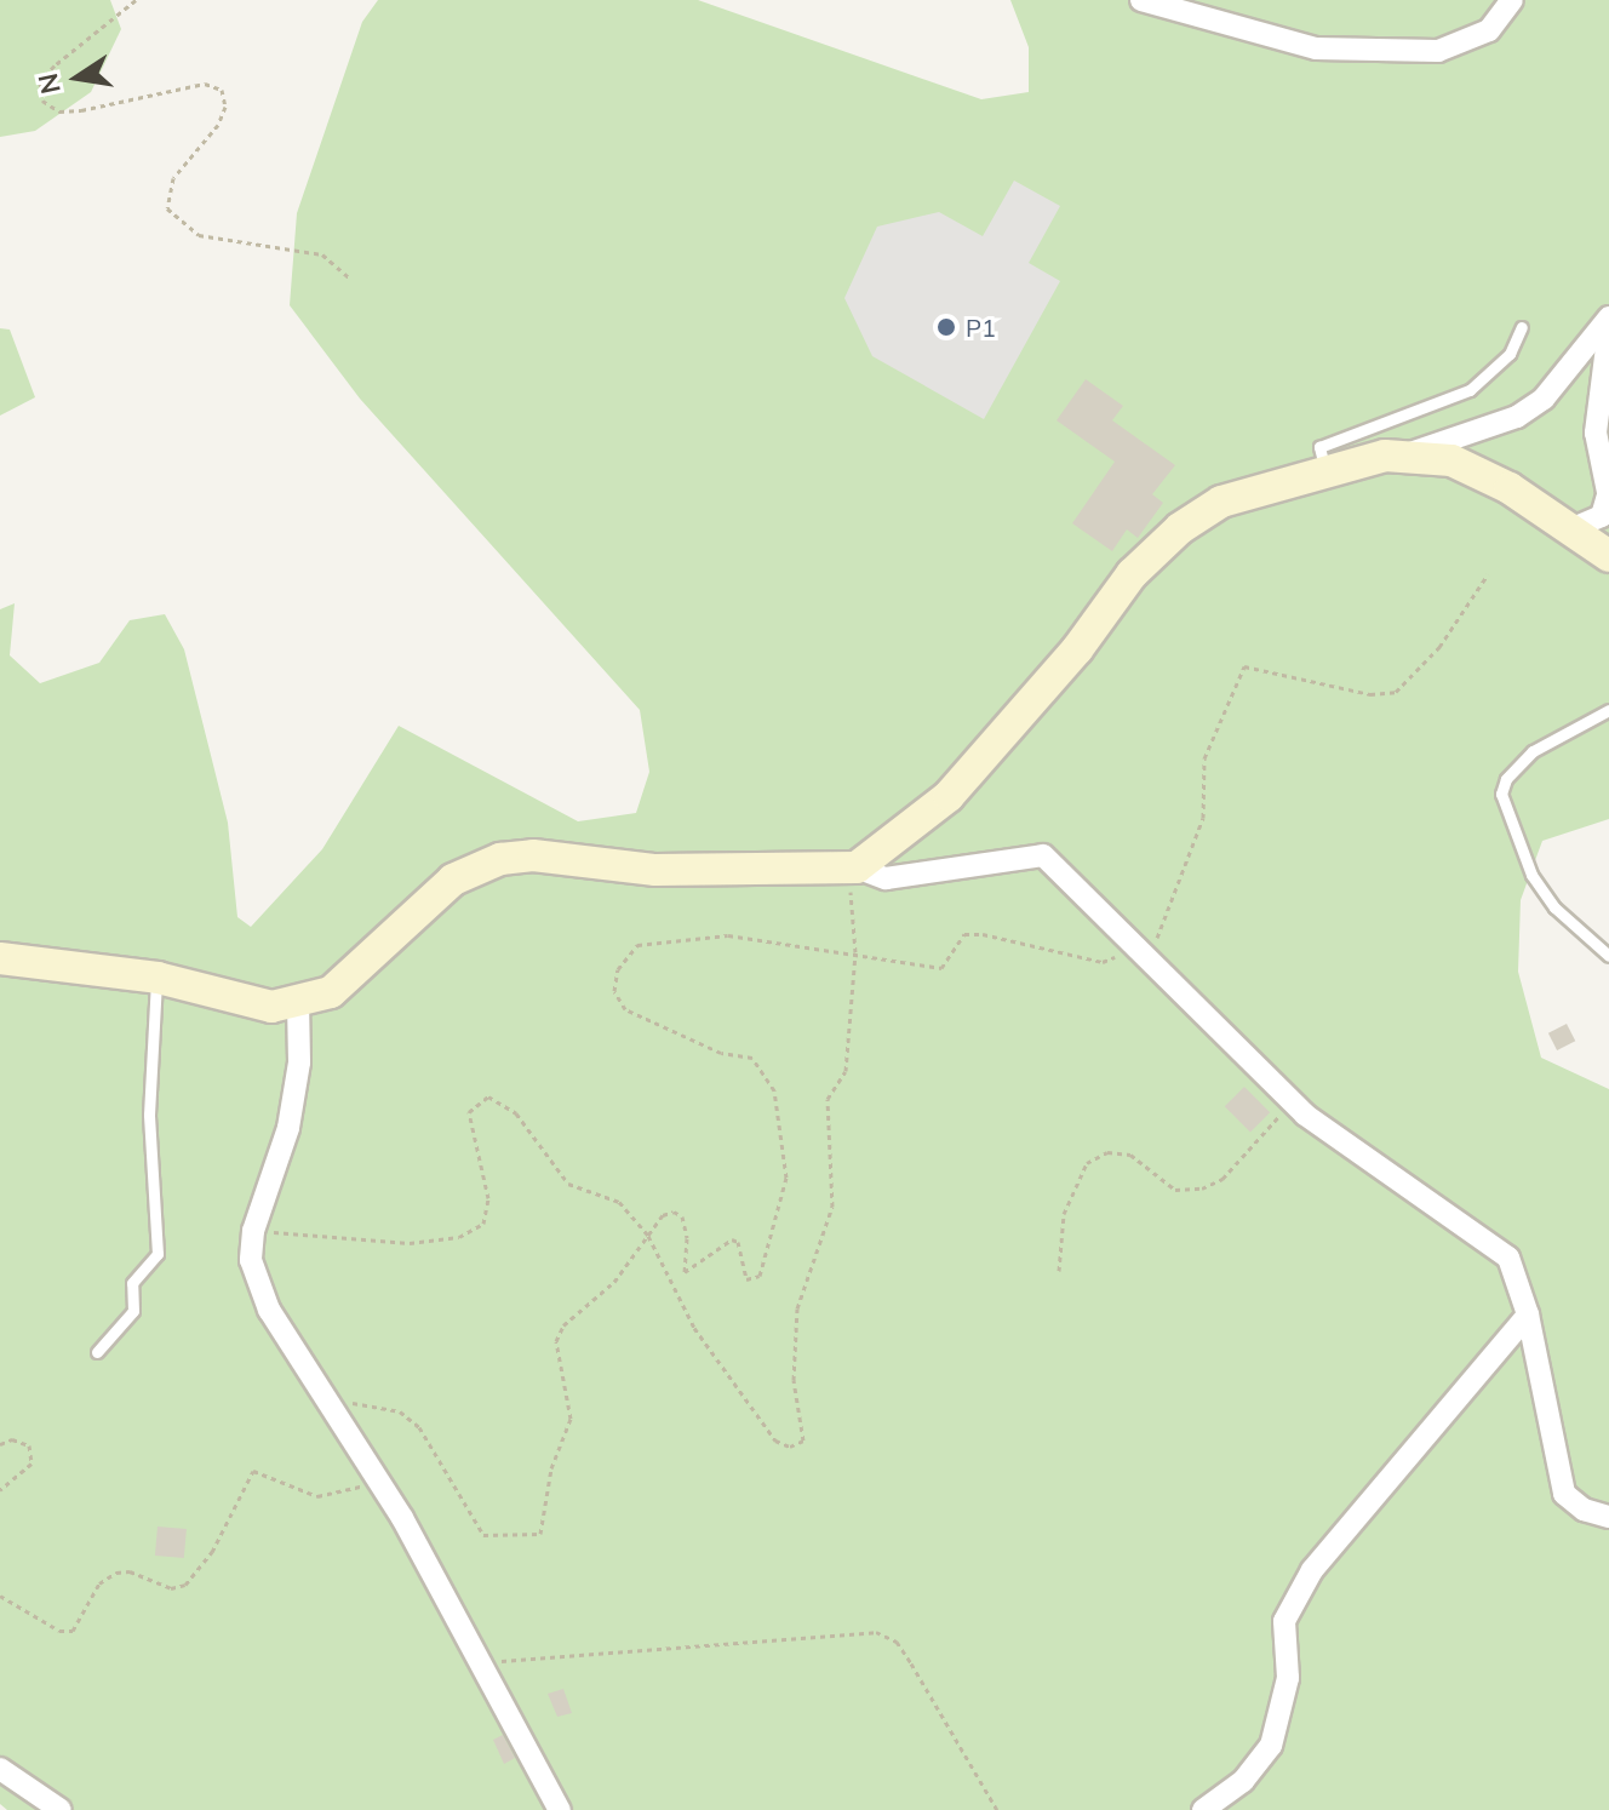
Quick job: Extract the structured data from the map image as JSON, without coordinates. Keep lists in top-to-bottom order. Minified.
{"places":["P1"],"north":"left"}
